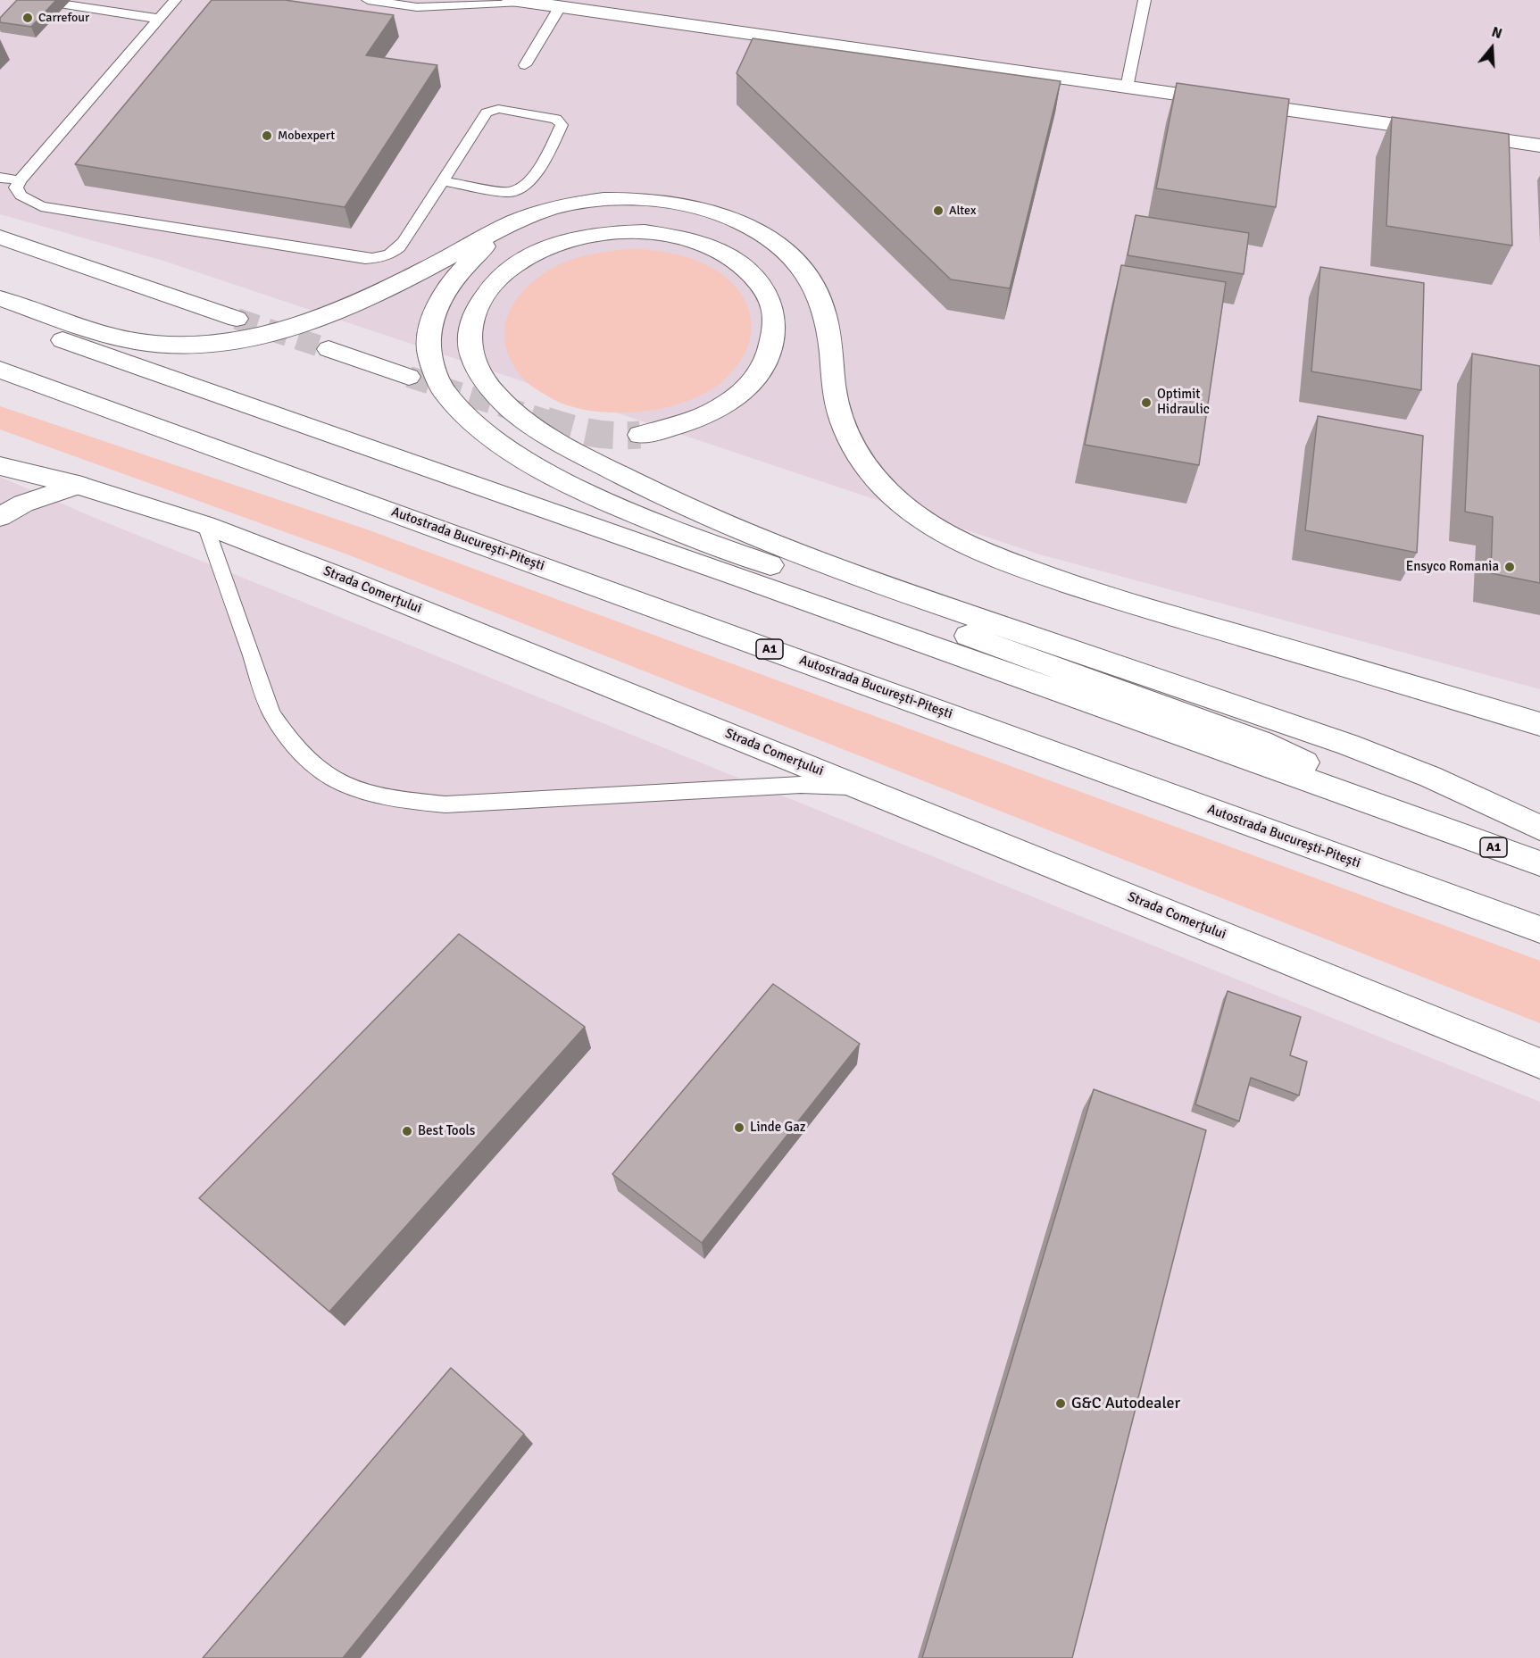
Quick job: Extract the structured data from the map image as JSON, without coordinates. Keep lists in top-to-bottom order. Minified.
{"streets":{"main road":["Autostrada București-Pitești","Strada Comerțului","A1"]},"places":["Carrefour","Mobexpert","Altex","Optimit Hidraulic","Ensyco Romania","Linde Gaz","Best Tools","G&C Autodealer"],"north":"top"}
